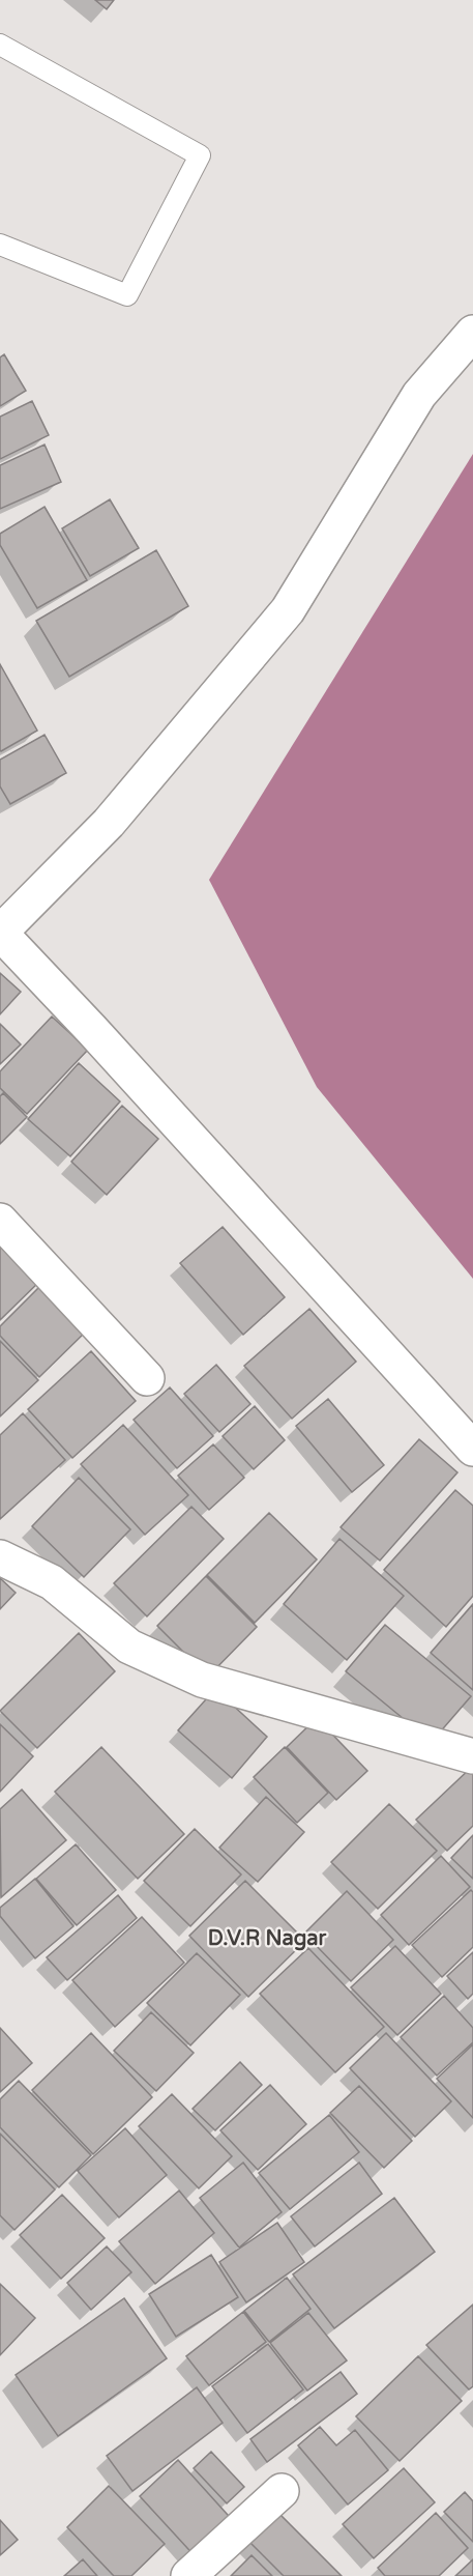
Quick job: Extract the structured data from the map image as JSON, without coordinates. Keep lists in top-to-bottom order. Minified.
{"districts":["D.V.R Nagar"]}
